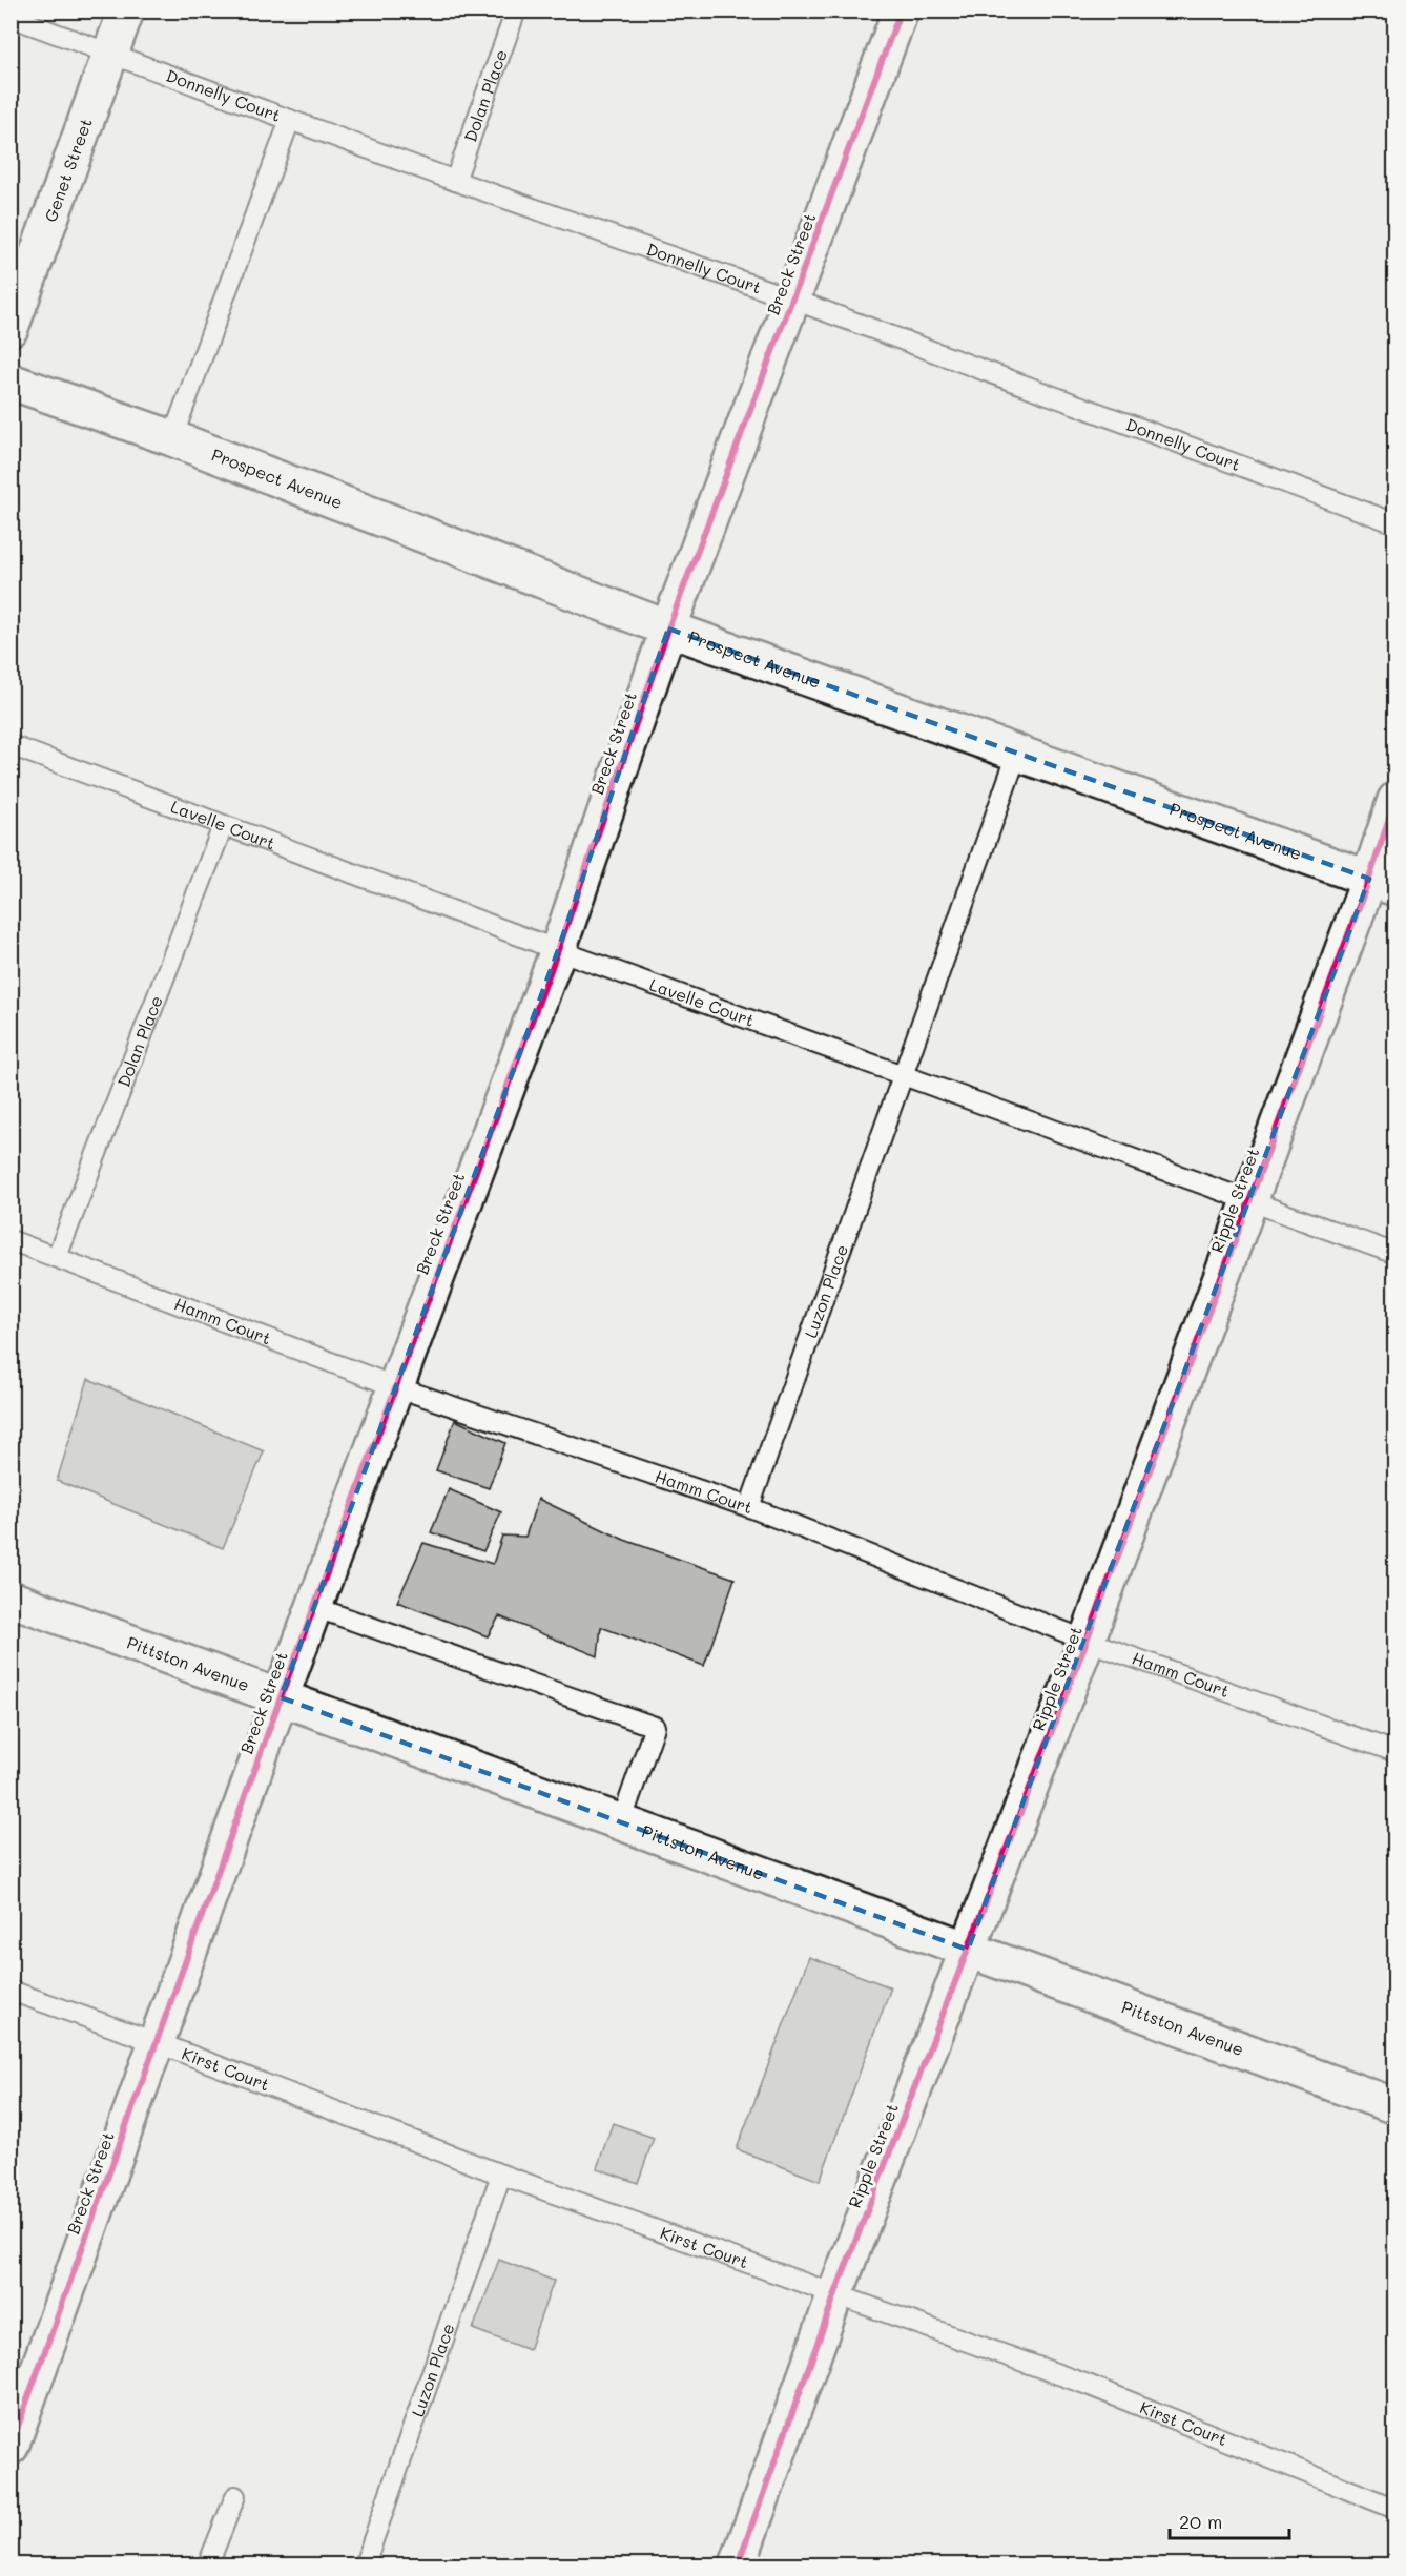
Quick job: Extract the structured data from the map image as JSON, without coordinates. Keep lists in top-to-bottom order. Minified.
{"streets":{"street":["Genet Street","Breck Street","Prospect Avenue","Ripple Street","Pittston Avenue"],"lane":["Donnelly Court","Dolan Place","Lavelle Court","Luzon Place","Hamm Court","Kirst Court"]},"crossings":[["Donnelly Court","Dolan Place"],["Donnelly Court","Genet Street"],["Donnelly Court","Breck Street"],["Dolan Place","Lavelle Court"],["Dolan Place","Hamm Court"],["Breck Street","Prospect Avenue"],["Breck Street","Lavelle Court"],["Breck Street","Hamm Court"],["Breck Street","Pittston Avenue"],["Breck Street","Kirst Court"],["Prospect Avenue","Ripple Street"],["Prospect Avenue","Luzon Place"],["Lavelle Court","Ripple Street"],["Lavelle Court","Luzon Place"],["Ripple Street","Hamm Court"],["Ripple Street","Pittston Avenue"],["Ripple Street","Kirst Court"],["Luzon Place","Hamm Court"],["Luzon Place","Kirst Court"]],"scale_bar":"20 m"}
